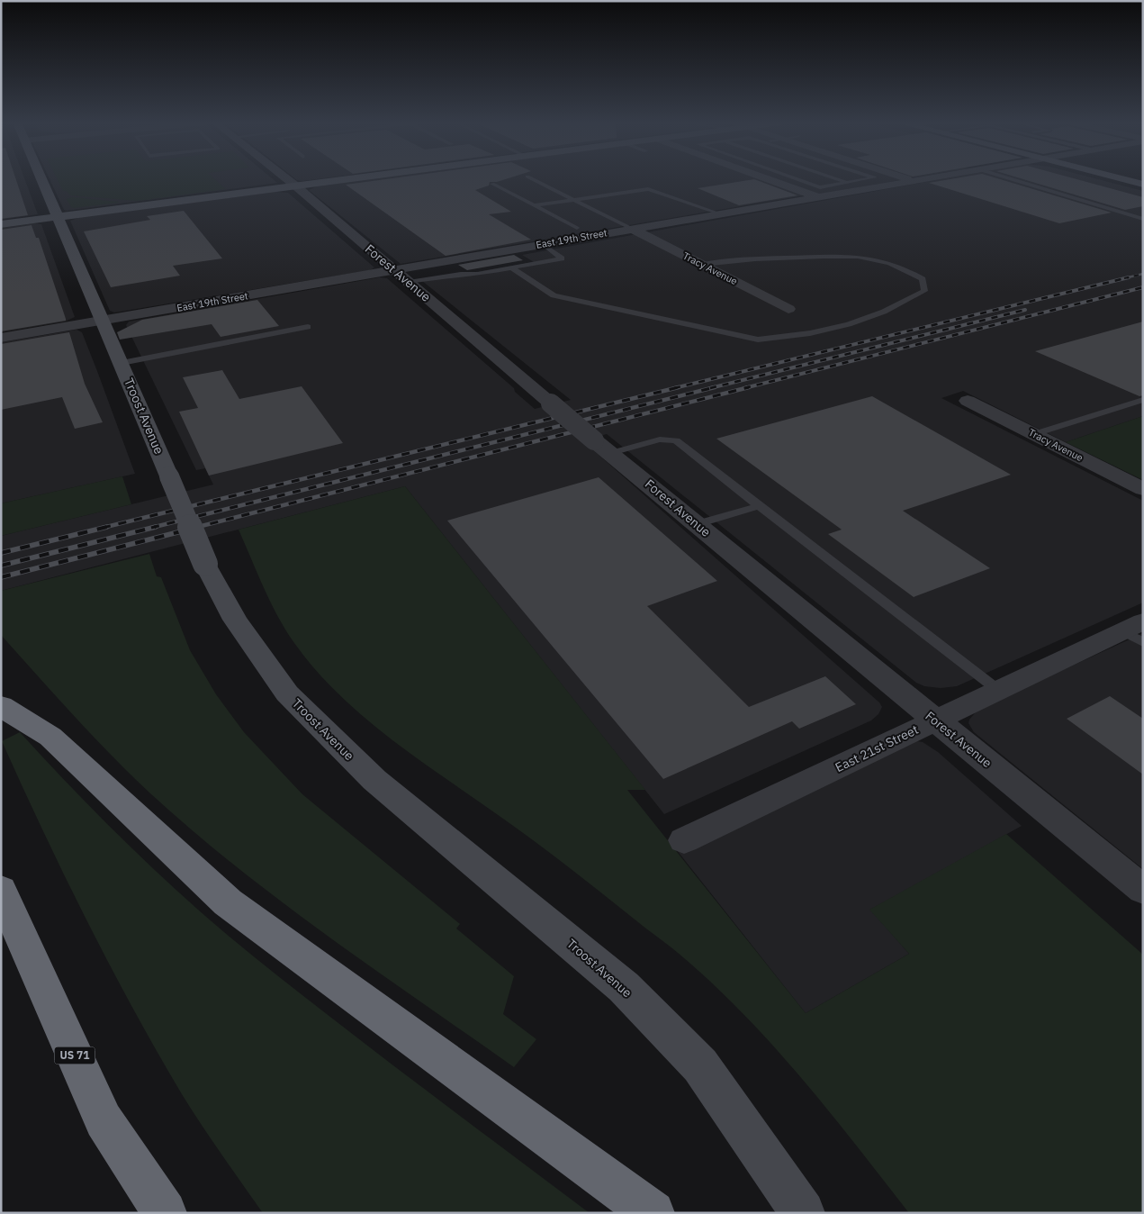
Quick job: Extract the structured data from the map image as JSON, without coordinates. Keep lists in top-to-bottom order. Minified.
{"streets":{"highway":["US 71"],"main road":["Troost Avenue"],"street":["East 19th Street","Tracy Avenue","Forest Avenue","East 21st Street"]},"crossings":[["East 19th Street","Tracy Avenue"],["East 19th Street","Forest Avenue"],["East 19th Street","Troost Avenue"],["Forest Avenue","East 21st Street"]]}
